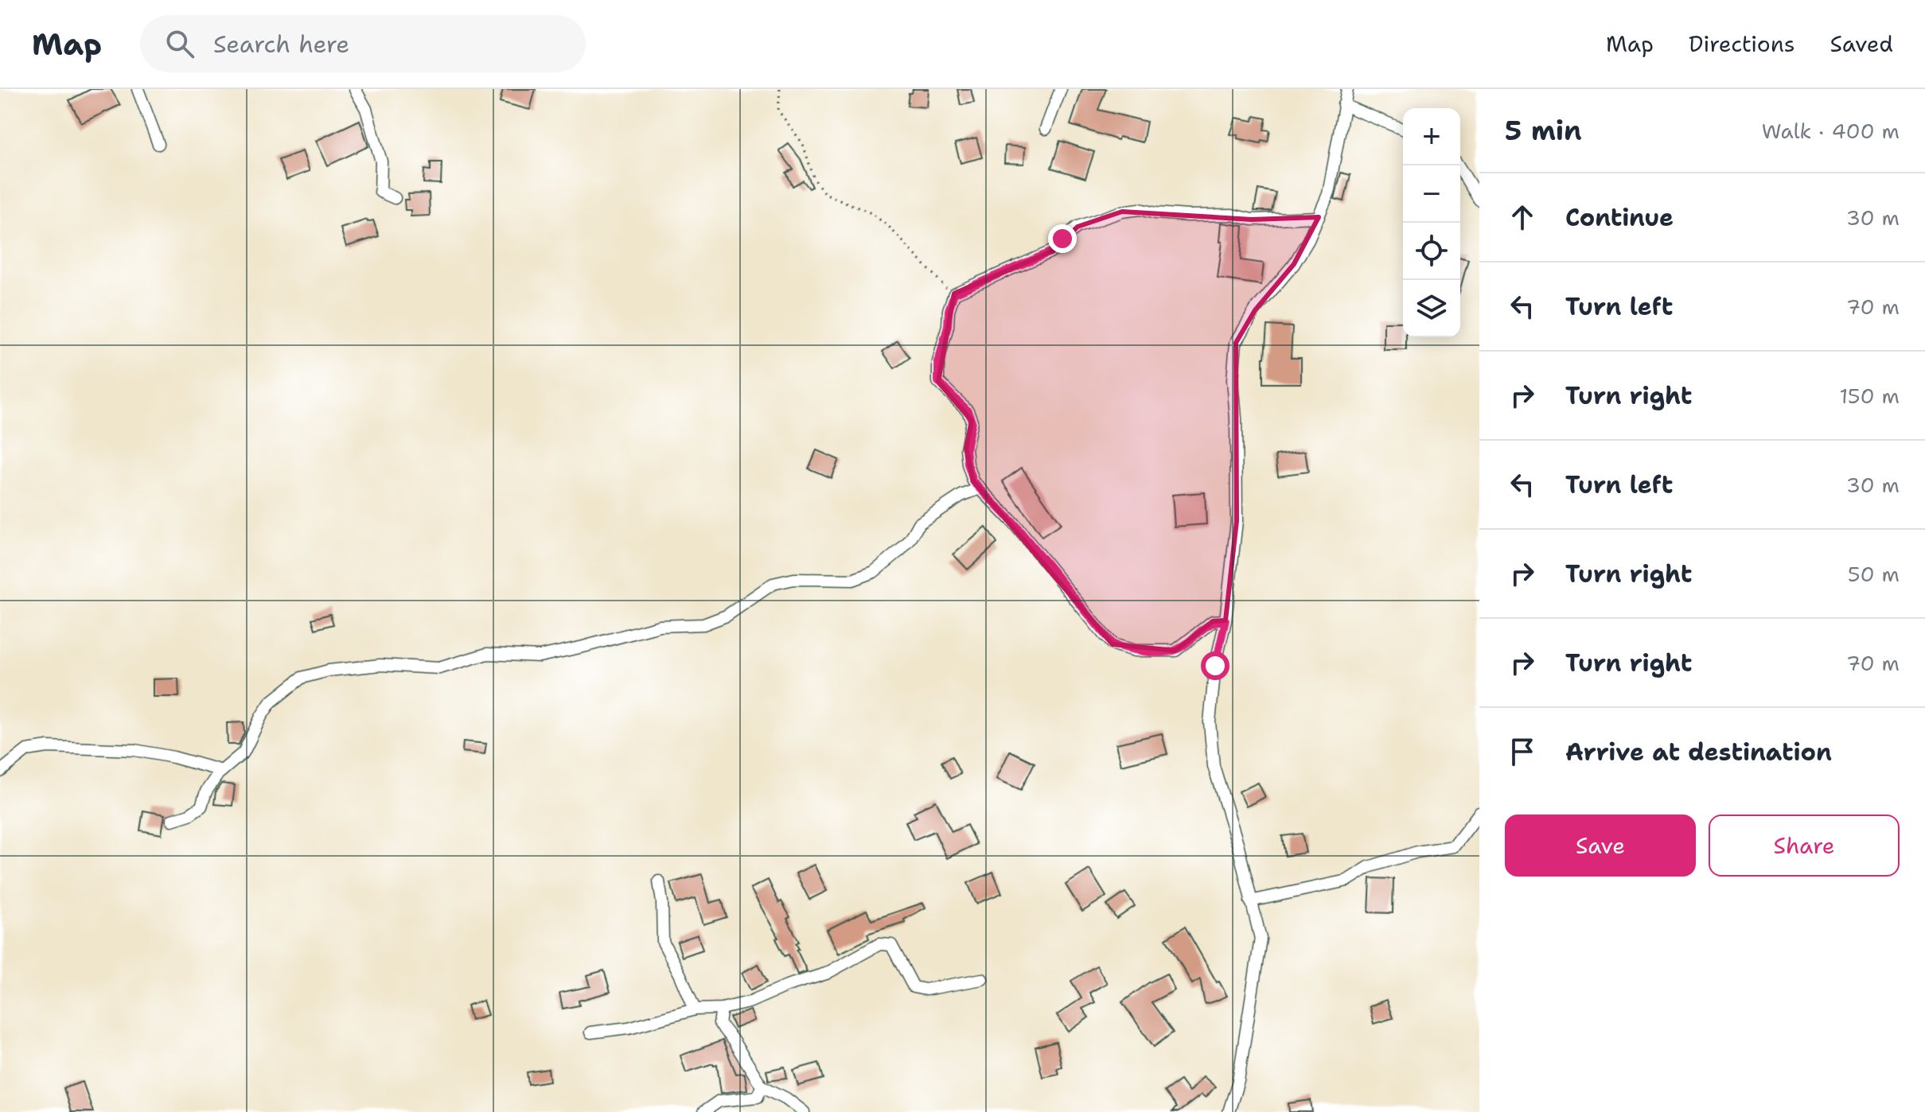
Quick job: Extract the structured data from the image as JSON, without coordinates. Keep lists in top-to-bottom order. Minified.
{"page":{"header":"Map","search":"Search here","nav":["Map","Directions","Saved"],"heading":["5 min","Walk · 400 m"],"map_buttons":["+","−"],"list":[["Continue","30 m"],["Turn left","70 m"],["Turn right","150 m"],["Turn left","30 m"],["Turn right","50 m"],["Turn right","70 m"],"Arrive at destination"],"buttons":["Save","Share"]}}
